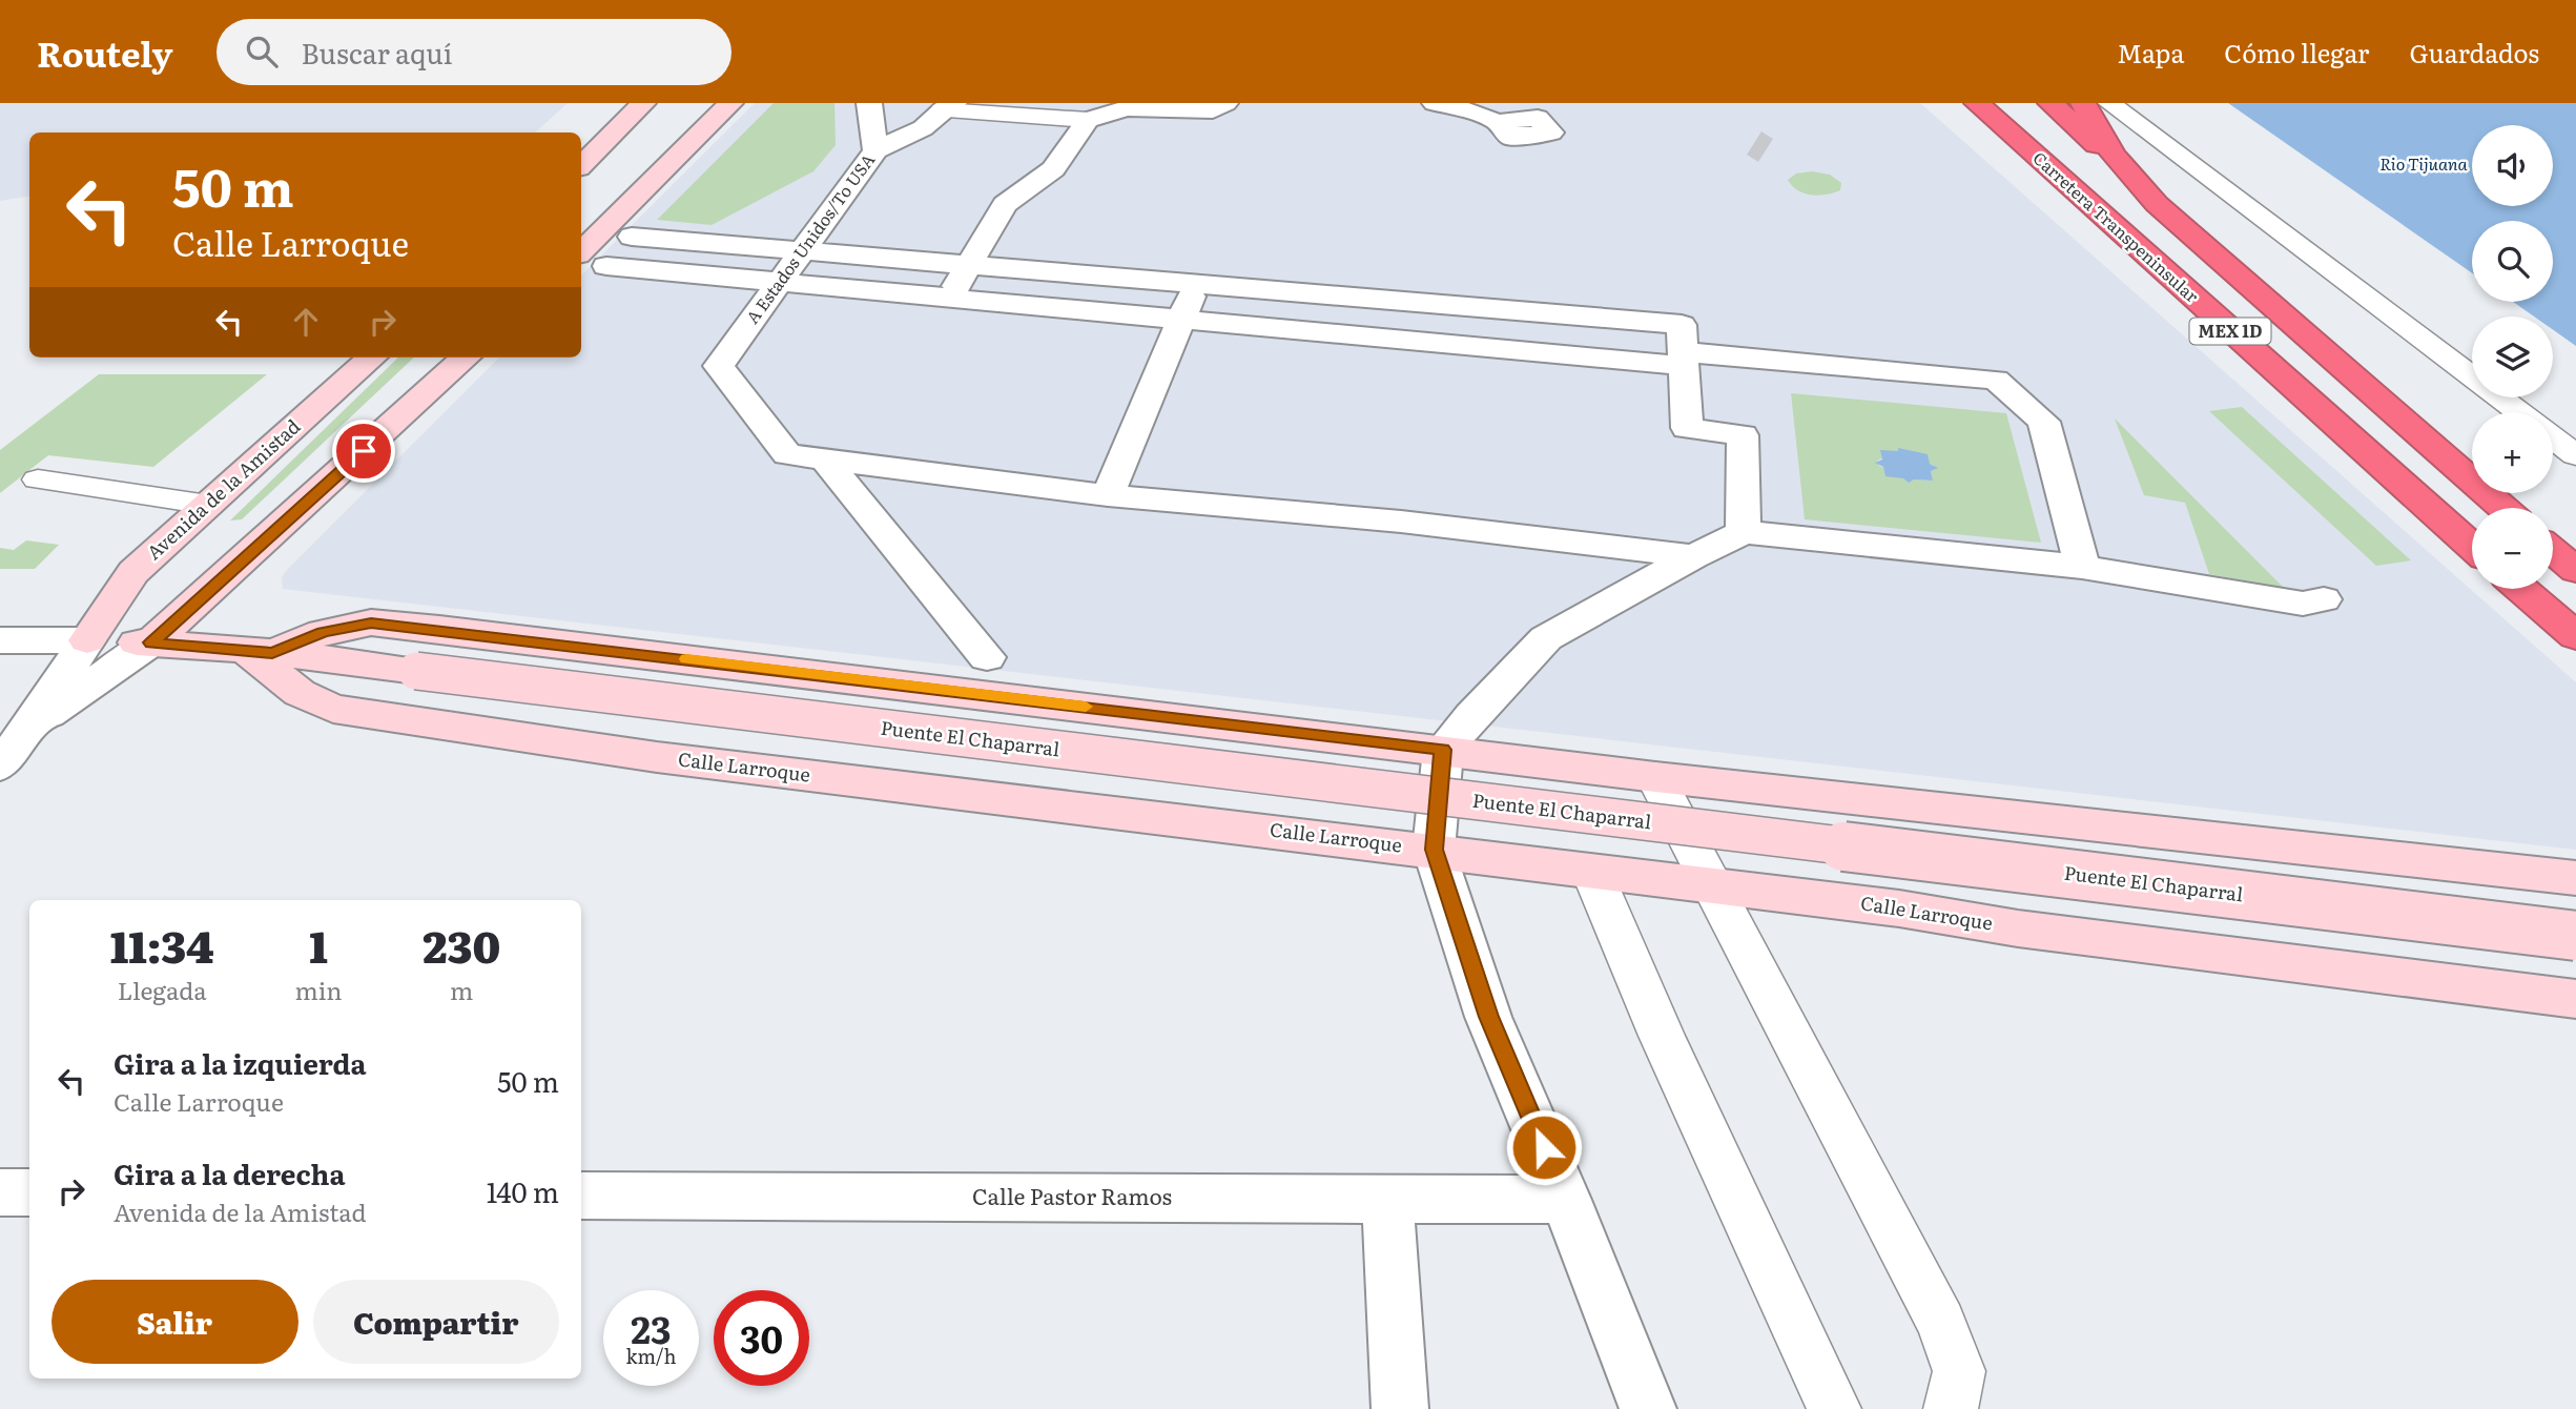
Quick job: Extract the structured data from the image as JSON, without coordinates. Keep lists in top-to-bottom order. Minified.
{"streets":{"highway":["Carretera Transpeninsular","MEX 1D"],"street":["A Estados Unidos/To USA","Avenida de la Amistad","Puente El Chaparral","Calle Larroque","Calle Pastor Ramos"]},"crossings":[["Puente El Chaparral","Calle Larroque"]],"water":["Rio Tijuana"],"page":{"header":"Routely","search":"Buscar aquí","nav":["Mapa","Cómo llegar","Guardados"],"map_buttons":["+","−"],"turn":["50 m","Calle Larroque"],"eta":["11:34","Llegada","1","min","230","m"],"list":[{"name":"Gira a la izquierda","note":"Calle Larroque","value":"50 m"},{"name":"Gira a la derecha","note":"Avenida de la Amistad","value":"140 m"}],"buttons":["Salir","Compartir"],"speed":"23 km/h","limit":"30"}}
